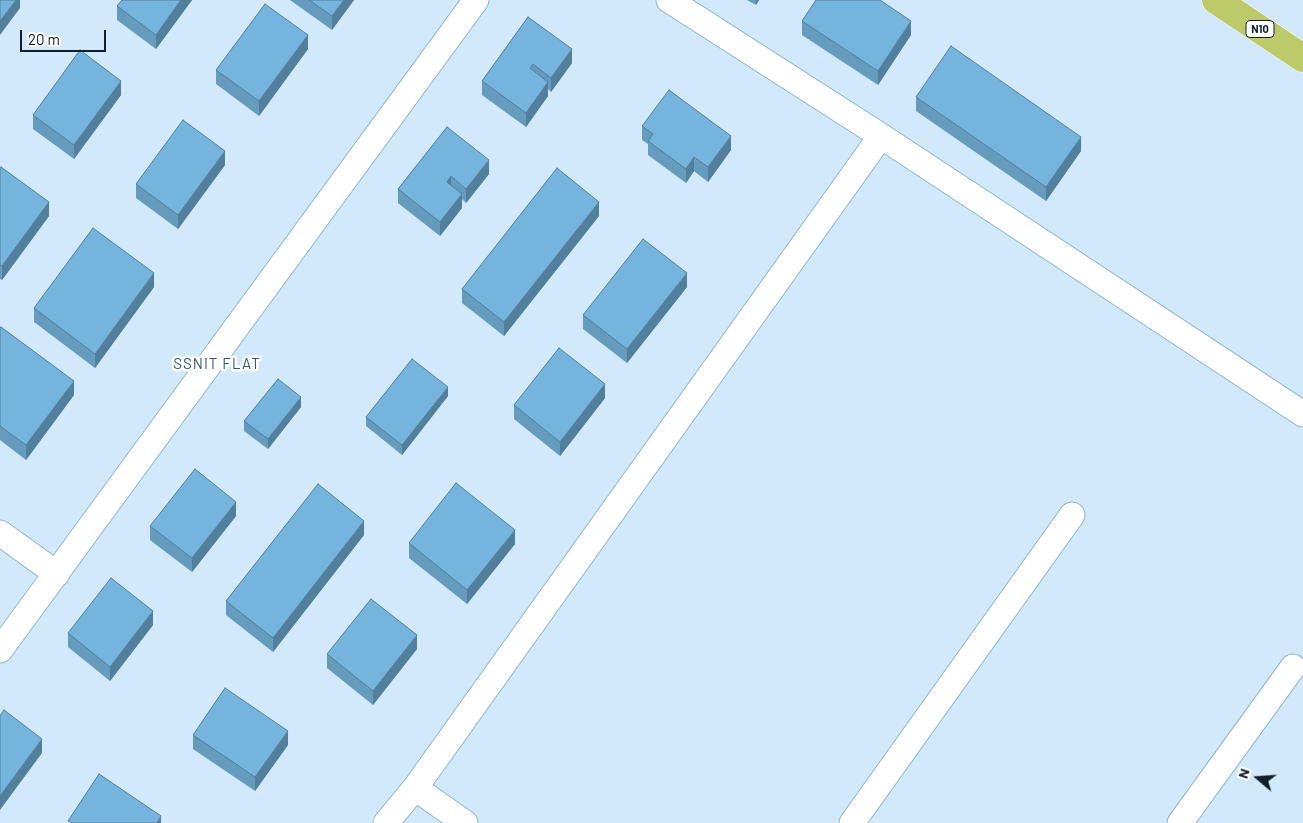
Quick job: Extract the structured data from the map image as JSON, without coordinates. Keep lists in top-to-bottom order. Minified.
{"streets":{"highway":["N10"]},"districts":["SSNIT FLAT"],"scale_bar":"20 m","north":"left"}
